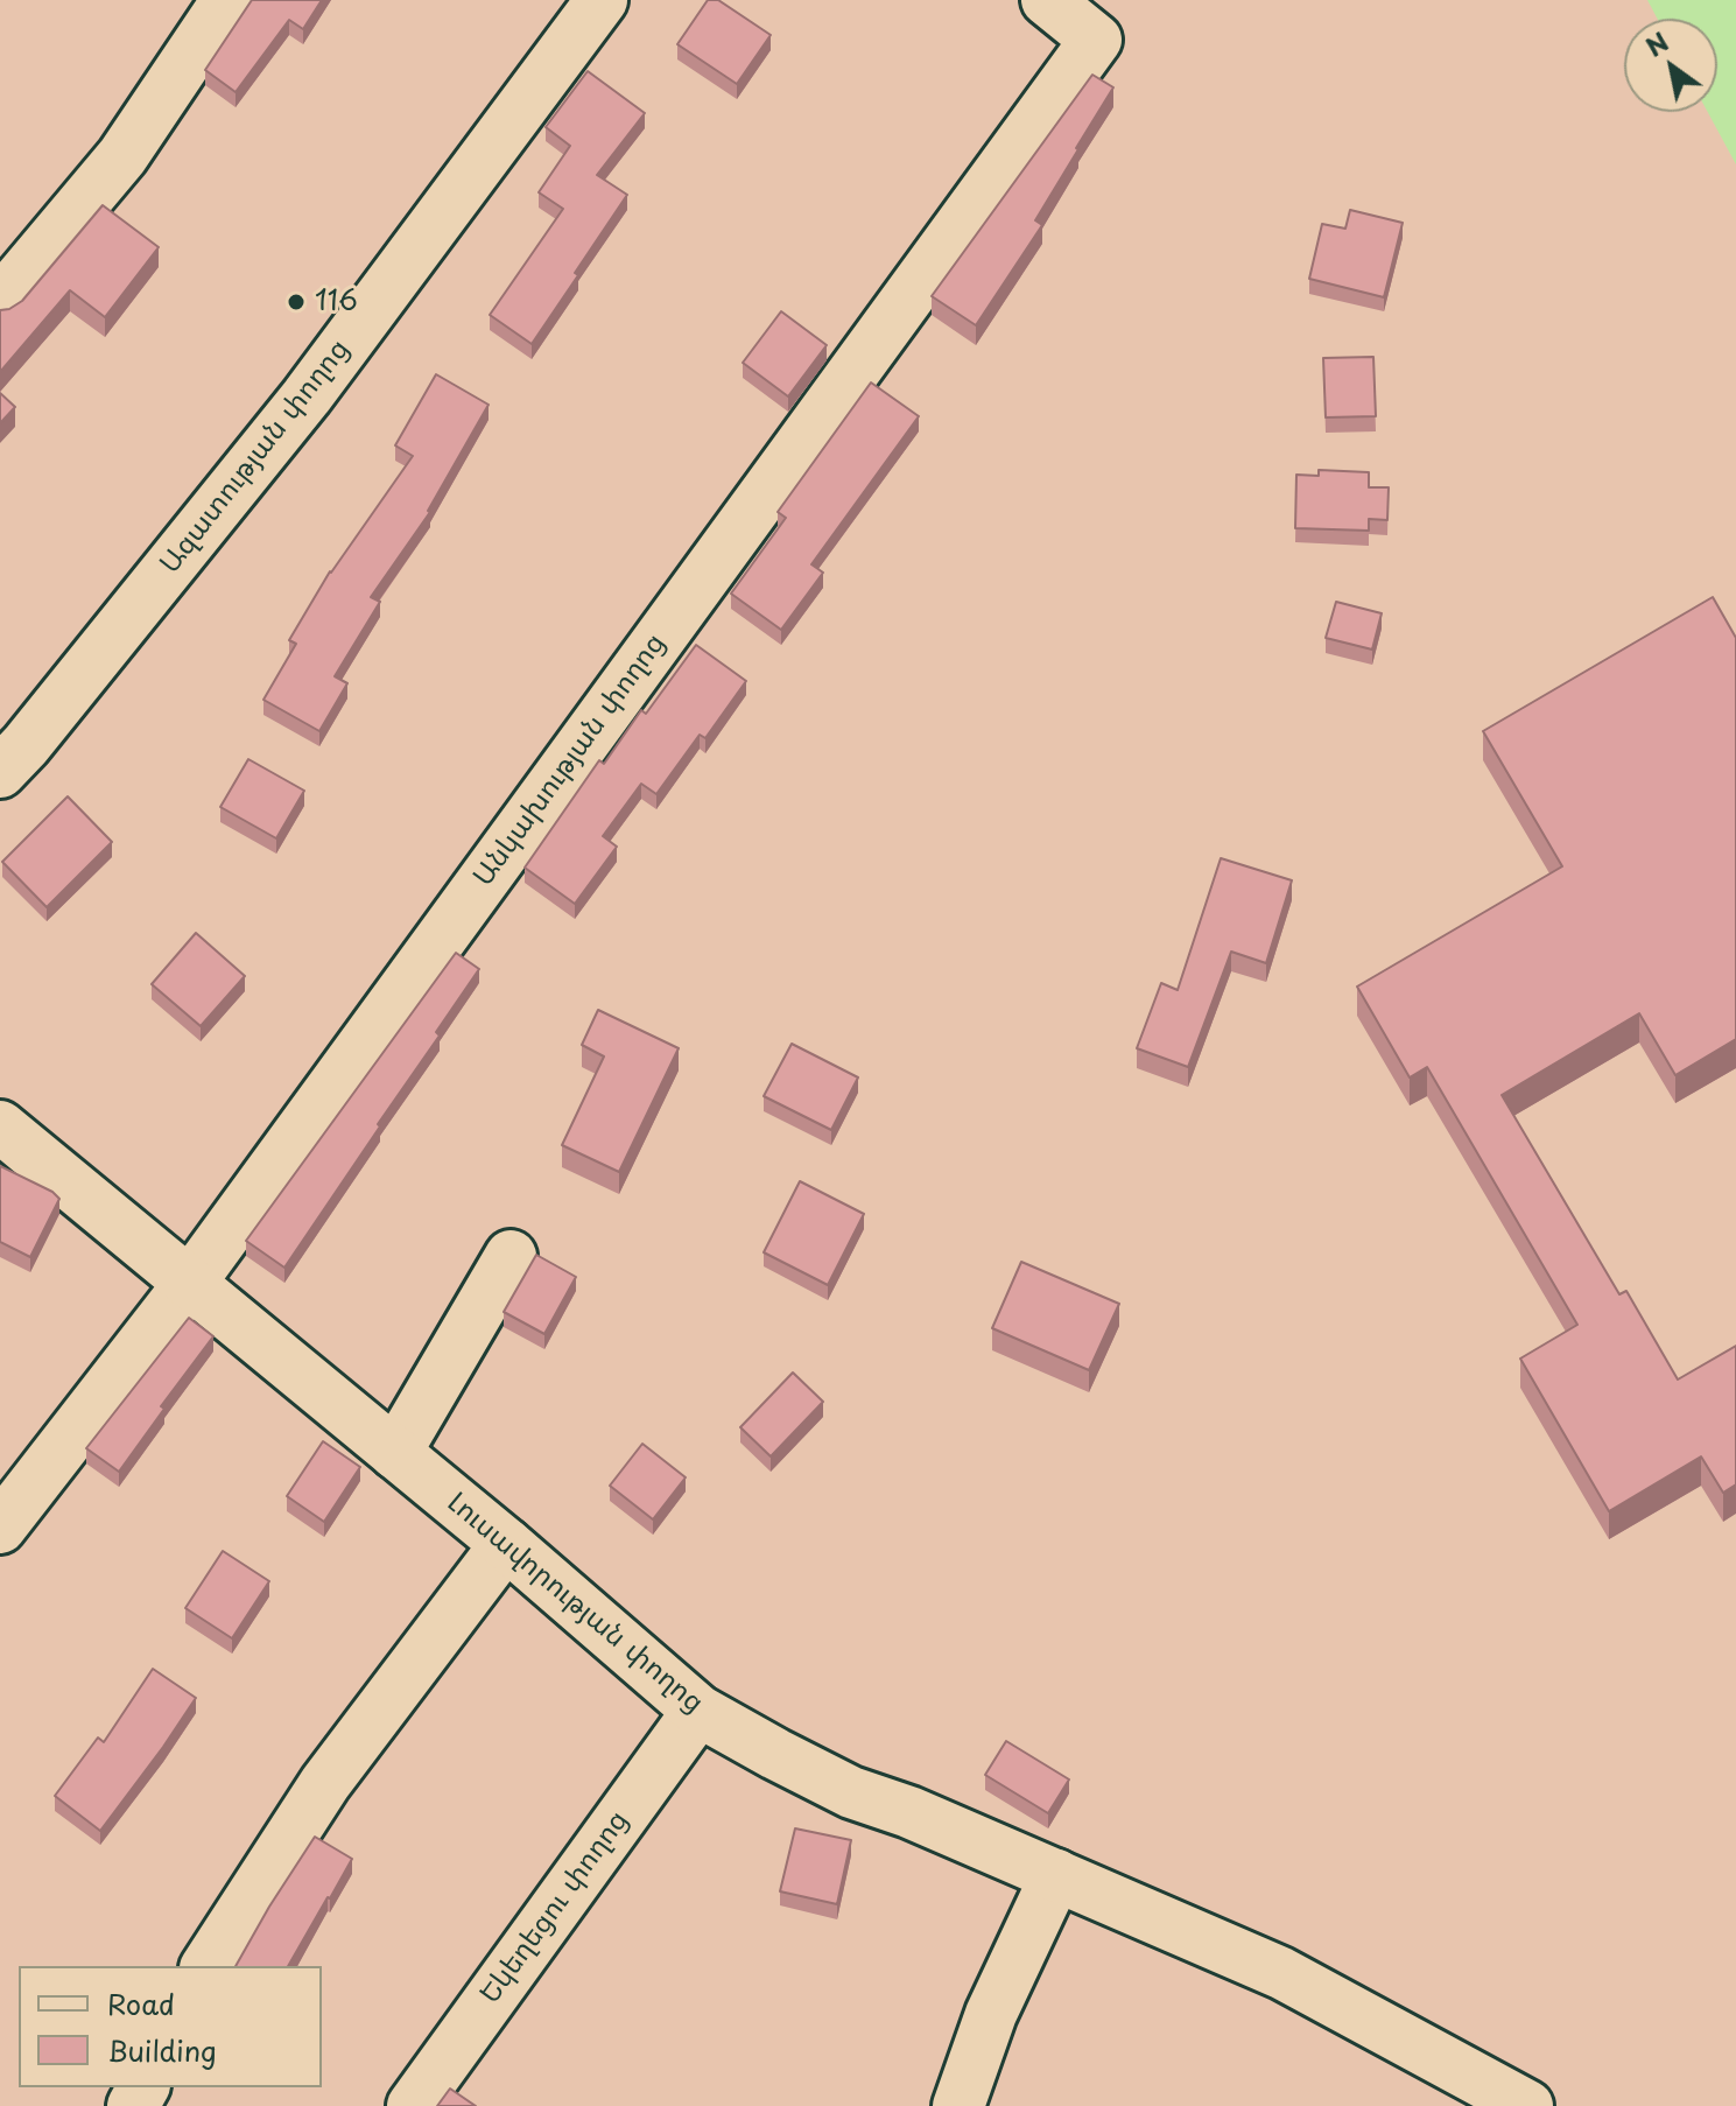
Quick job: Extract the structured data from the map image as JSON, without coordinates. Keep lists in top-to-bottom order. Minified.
{"streets":{"street":["Ազատության փողոց","Անկախության փողոց","Լուսավորության փողոց","Եկեղեցու փողոց"]},"crossings":[["Անկախության փողոց","Լուսավորության փողոց"],["Լուսավորության փողոց","Եկեղեցու փողոց"]],"places":["116"],"legend":["Road","Building"],"north":"top left"}
